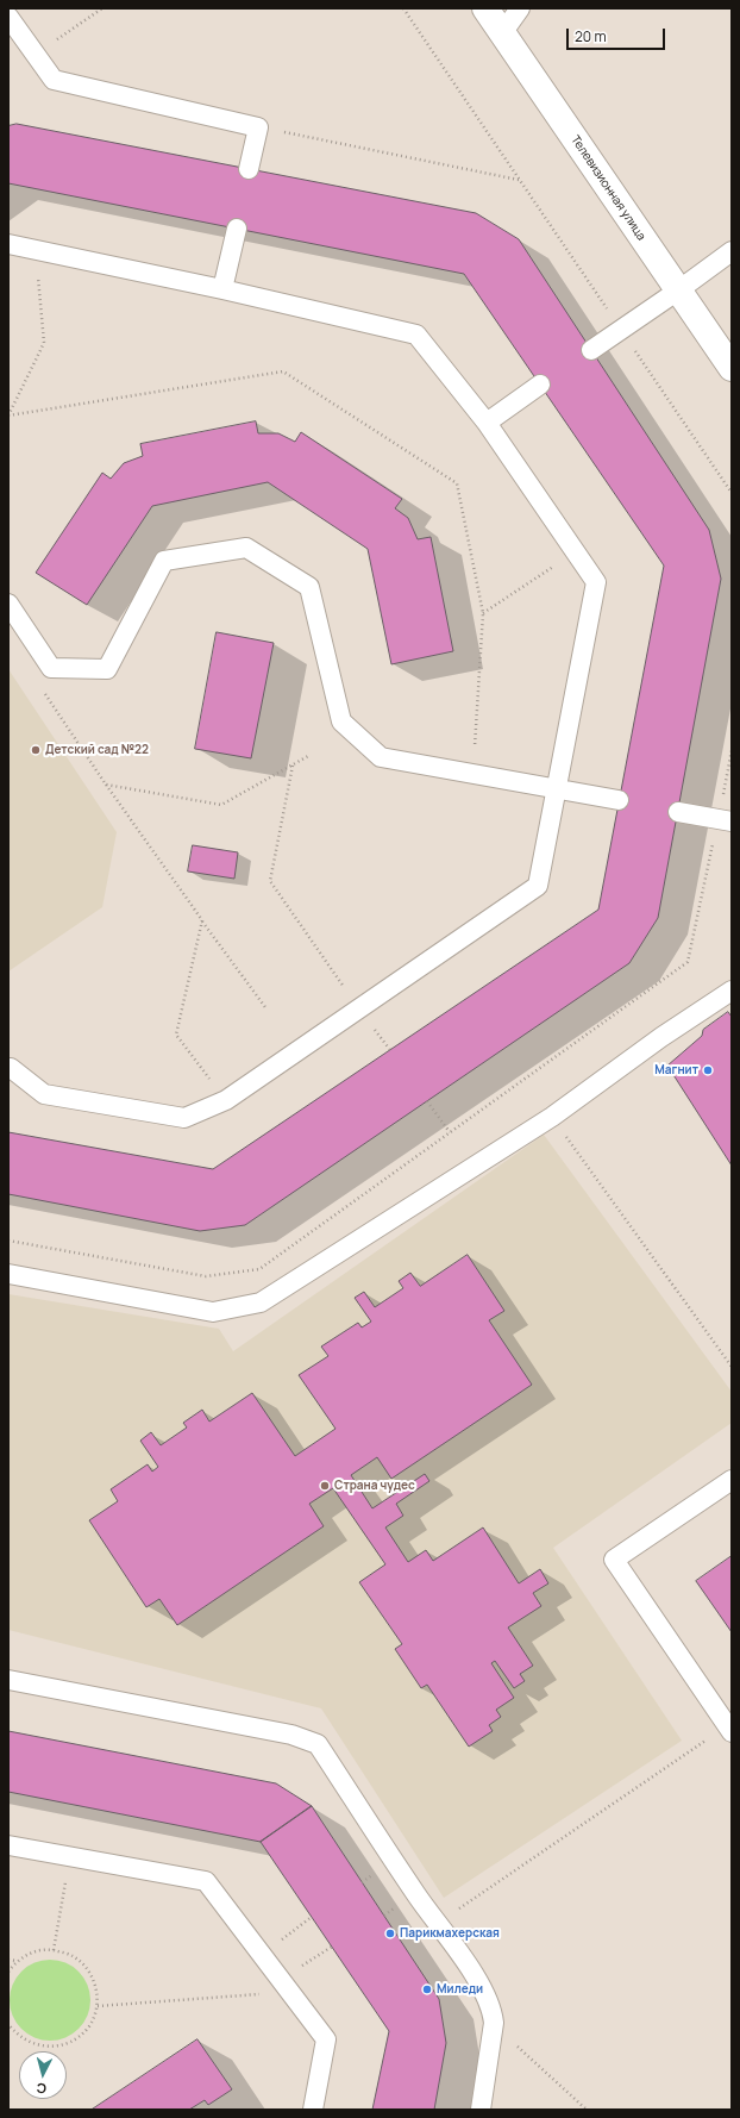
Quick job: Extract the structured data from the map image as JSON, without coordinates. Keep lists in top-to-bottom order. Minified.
{"streets":{"street":["Телевизионная улица"]},"places":["Детский сад №22","Магнит","Страна чудес","Парикмахерская","Миледи"],"scale_bar":"20 m","north":"bottom"}
